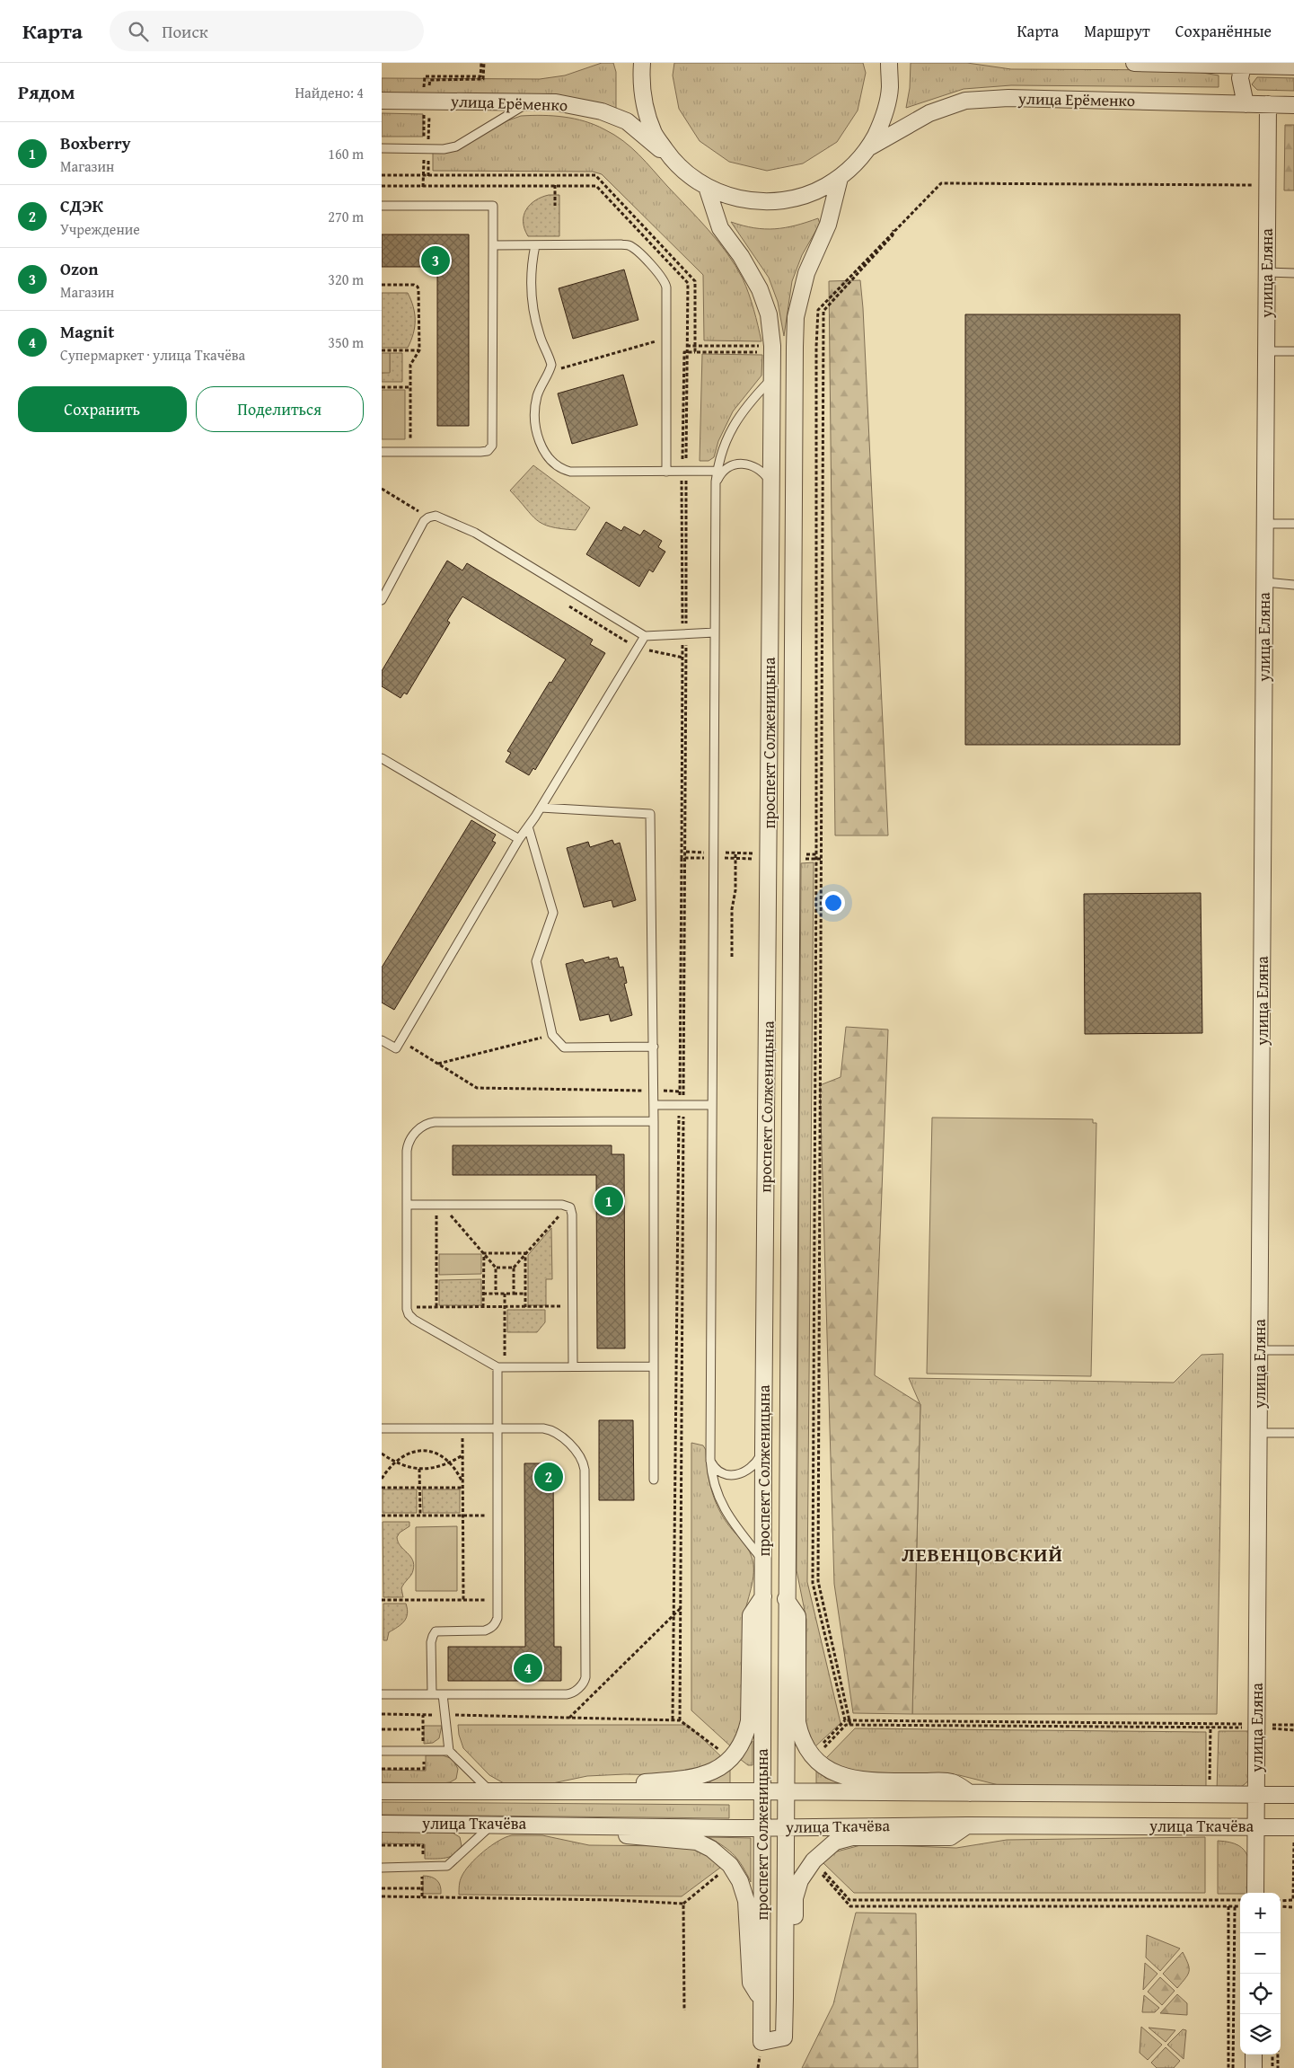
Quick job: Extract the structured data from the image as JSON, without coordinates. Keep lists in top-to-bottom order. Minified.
{"streets":{"street":["улица Ерёменко","улица Еляна","проспект Солженицына","улица Ткачёва"]},"crossings":[["улица Ерёменко","улица Еляна"],["улица Еляна","улица Ткачёва"],["проспект Солженицына","улица Ткачёва"]],"districts":["ЛЕВЕНЦОВСКИЙ"],"page":{"header":"Карта","search":"Поиск","nav":["Карта","Маршрут","Сохранённые"],"heading":["Рядом","Найдено: 4"],"list":[{"mark":"1","name":"Boxberry","note":"Магазин","value":"160 m"},{"mark":"2","name":"СДЭК","note":"Учреждение","value":"270 m"},{"mark":"3","name":"Ozon","note":"Магазин","value":"320 m"},{"mark":"4","name":"Magnit","note":"Супермаркет · улица Ткачёва","value":"350 m"}],"pins":["3","1","2","4"],"buttons":["Сохранить","Поделиться"],"map_buttons":["+","−"]}}
